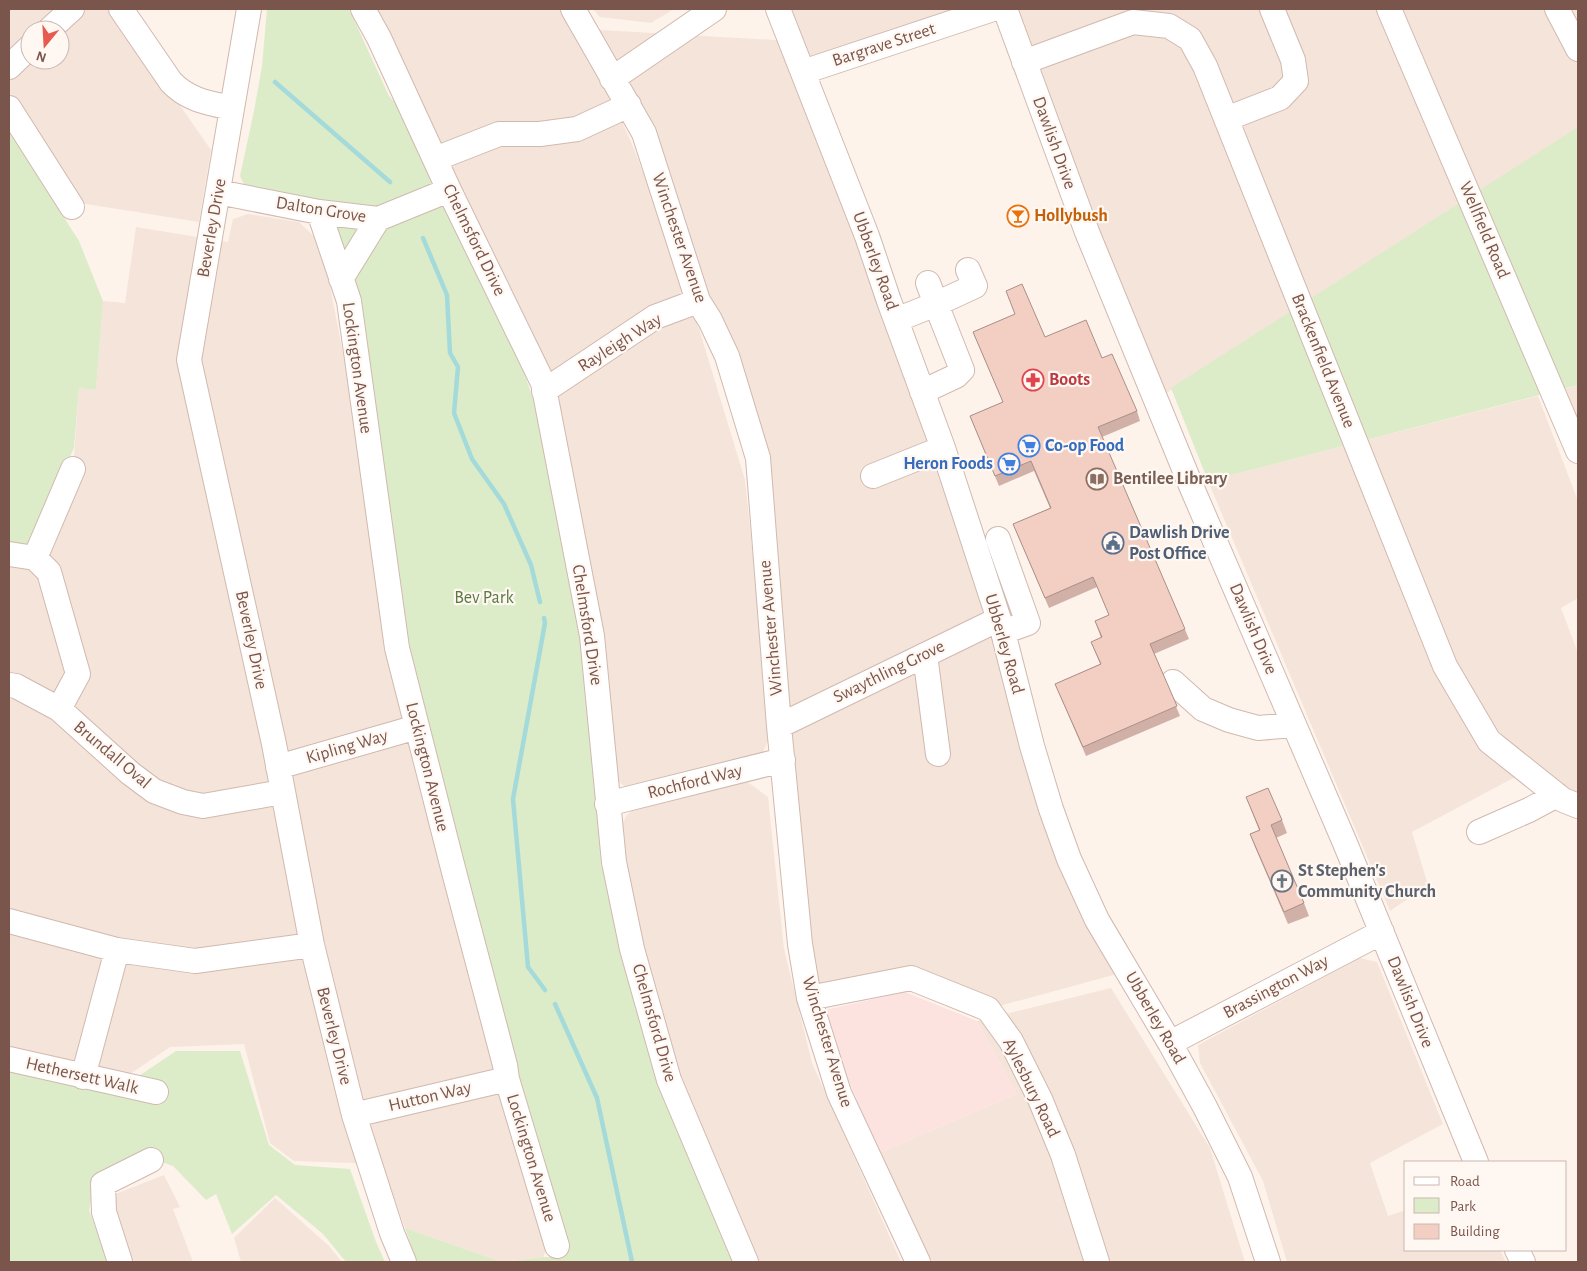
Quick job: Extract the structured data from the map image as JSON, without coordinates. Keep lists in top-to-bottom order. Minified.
{"streets":{"street":["Bargrave Street","Dawlish Drive","Dalton Grove","Beverley Drive","Wellfield Road","Winchester Avenue","Chelmsford Drive","Ubberley Road","Rayleigh Way","Brackenfield Avenue","Lockington Avenue","Swaythling Grove","Kipling Way","Brundall Oval","Rochford Way","Brassington Way","Hethersett Walk","Aylesbury Road","Hutton Way"]},"crossings":[["Bargrave Street","Ubberley Road"],["Dawlish Drive","Brackenfield Avenue"],["Dawlish Drive","Brassington Way"],["Dalton Grove","Beverley Drive"],["Dalton Grove","Chelmsford Drive"],["Dalton Grove","Lockington Avenue"],["Beverley Drive","Kipling Way"],["Beverley Drive","Brundall Oval"],["Beverley Drive","Hutton Way"],["Winchester Avenue","Rayleigh Way"],["Winchester Avenue","Swaythling Grove"],["Winchester Avenue","Rochford Way"],["Winchester Avenue","Aylesbury Road"],["Chelmsford Drive","Rayleigh Way"],["Chelmsford Drive","Rochford Way"],["Ubberley Road","Swaythling Grove"],["Ubberley Road","Brassington Way"],["Lockington Avenue","Kipling Way"],["Lockington Avenue","Hutton Way"]],"parks":["Bev Park"],"places":{"bar":["Hollybush"],"pharmacy":["Boots"],"supermarket":["Co-op Food","Heron Foods"],"library":["Bentilee Library"],"public building":["Dawlish Drive Post Office"],"church":["St Stephen's Community Church"]},"legend":["Road","Park","Building"],"north":"bottom"}
